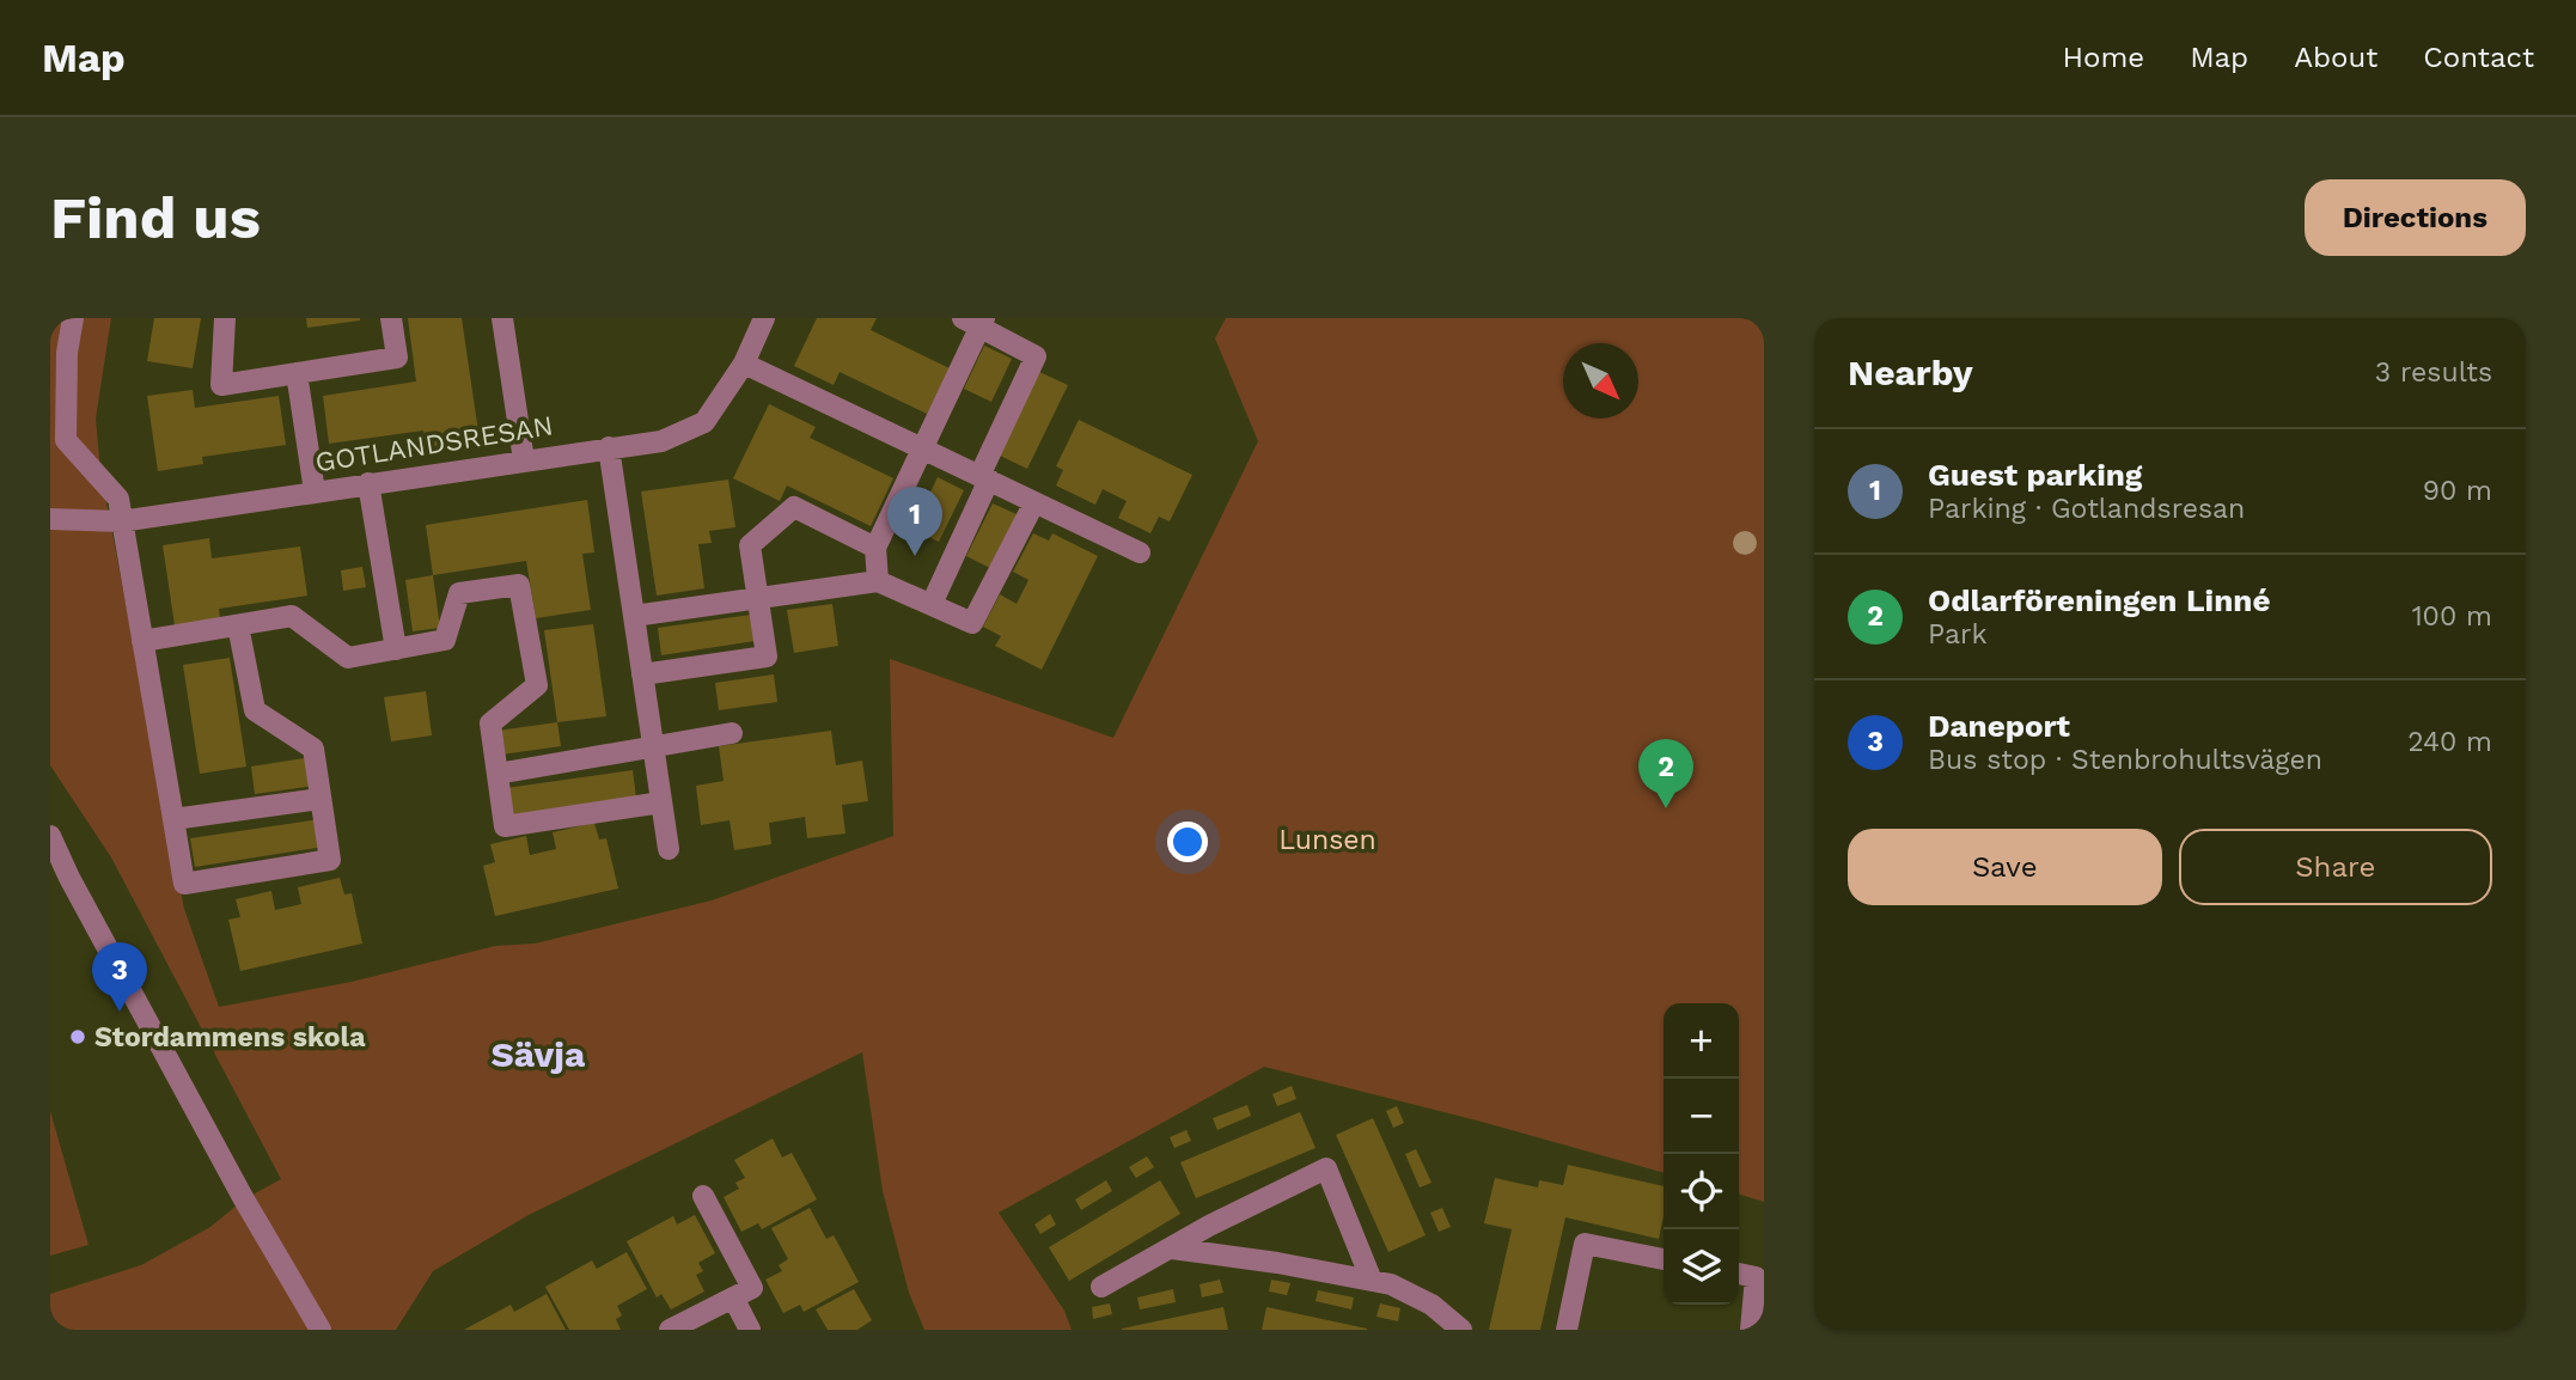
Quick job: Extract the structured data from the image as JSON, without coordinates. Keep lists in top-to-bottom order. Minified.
{"streets":{"street":["GOTLANDSRESAN"]},"districts":["Sävja"],"parks":["Lunsen"],"places":["Stordammens skola"],"north":"bottom right","page":{"header":"Map","nav":["Home","Map","About","Contact"],"buttons":["Directions",["Save","Share"]],"title":"Find us","heading":["Nearby","3 results"],"list":[{"mark":"1","name":"Guest parking","note":"Parking · Gotlandsresan","value":"90 m"},{"mark":"2","name":"Odlarföreningen Linné","note":"Park","value":"100 m"},{"mark":"3","name":"Daneport","note":"Bus stop · Stenbrohultsvägen","value":"240 m"}],"pins":["1","2","3"],"map_buttons":["+","−"]}}
